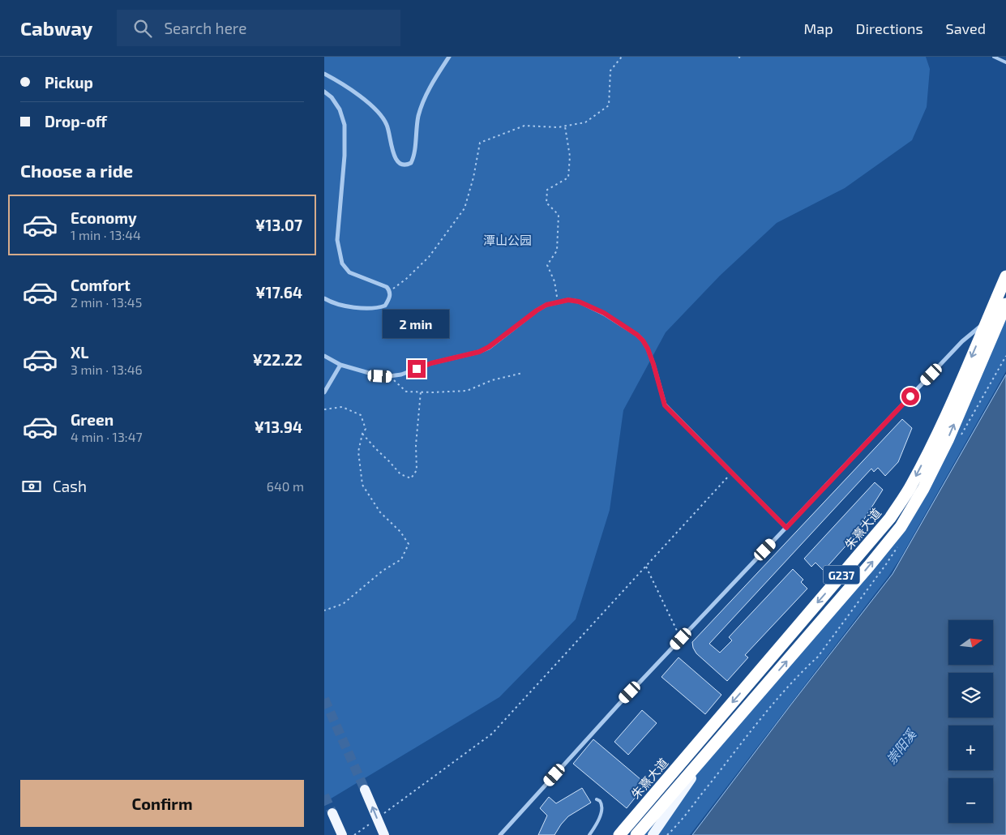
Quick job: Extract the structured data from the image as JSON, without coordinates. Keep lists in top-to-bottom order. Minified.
{"streets":{"highway":["朱熹大道","G237"]},"water":["崇阳溪"],"parks":["潭山公园"],"north":"right","page":{"header":"Cabway","search":"Search here","nav":["Map","Directions","Saved"],"banner":["Pickup","Drop-off"],"heading":"Choose a ride","list":[{"name":"Economy","note":"1 min · 13:44","value":"¥13.07"},{"name":"Comfort","note":"2 min · 13:45","value":"¥17.64"},{"name":"XL","note":"3 min · 13:46","value":"¥22.22"},{"name":"Green","note":"4 min · 13:47","value":"¥13.94"}],"bubble":"2 min","pay":["Cash","640 m"],"map_buttons":["+","−"],"buttons":"Confirm"}}
